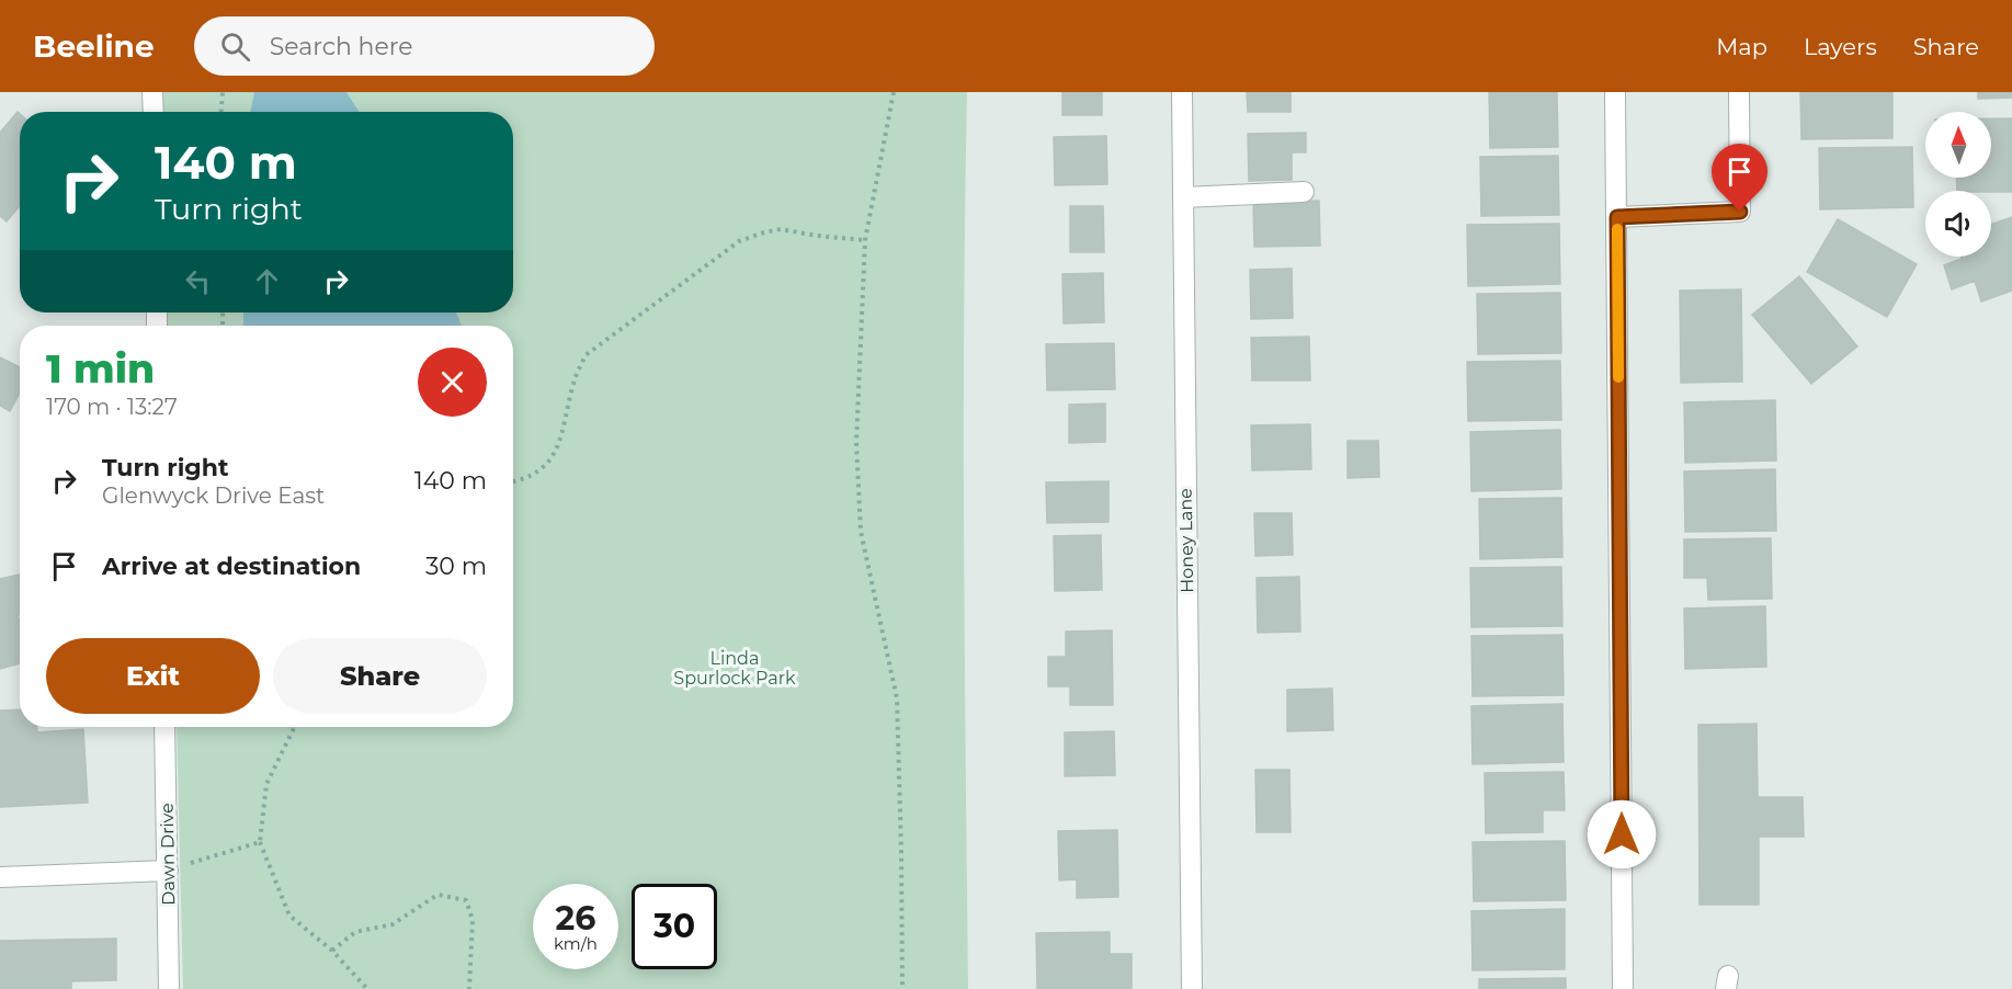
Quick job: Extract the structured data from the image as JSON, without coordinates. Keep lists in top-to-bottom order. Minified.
{"streets":{"street":["Honey Lane","Dawn Drive"]},"parks":["Linda Spurlock Park"],"north":"top","page":{"header":"Beeline","search":"Search here","nav":["Map","Layers","Share"],"turn":["140 m","Turn right"],"heading":["1 min","170 m · 13:27"],"list":[{"name":"Turn right","note":"Glenwyck Drive East","value":"140 m"},{"name":"Arrive at destination","value":"30 m"}],"buttons":["Exit","Share"],"speed":"26 km/h","limit":"30"}}
